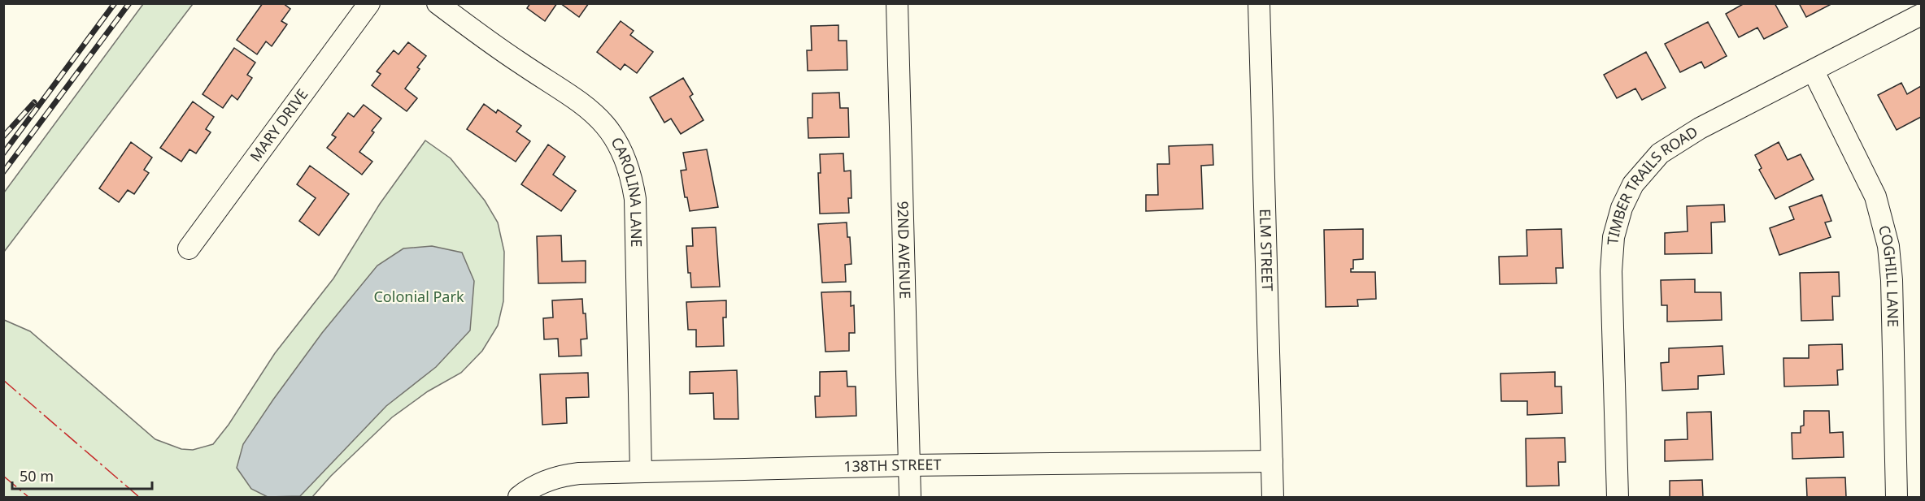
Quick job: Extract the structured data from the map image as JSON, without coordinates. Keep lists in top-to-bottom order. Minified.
{"streets":{"street":["MARY DRIVE","TIMBER TRAILS ROAD","CAROLINA LANE","ELM STREET","92ND AVENUE","COGHILL LANE","138TH STREET"]},"crossings":[["TIMBER TRAILS ROAD","COGHILL LANE"],["CAROLINA LANE","138TH STREET"],["ELM STREET","138TH STREET"],["92ND AVENUE","138TH STREET"]],"parks":["Colonial Park"],"scale_bar":"50 m"}
